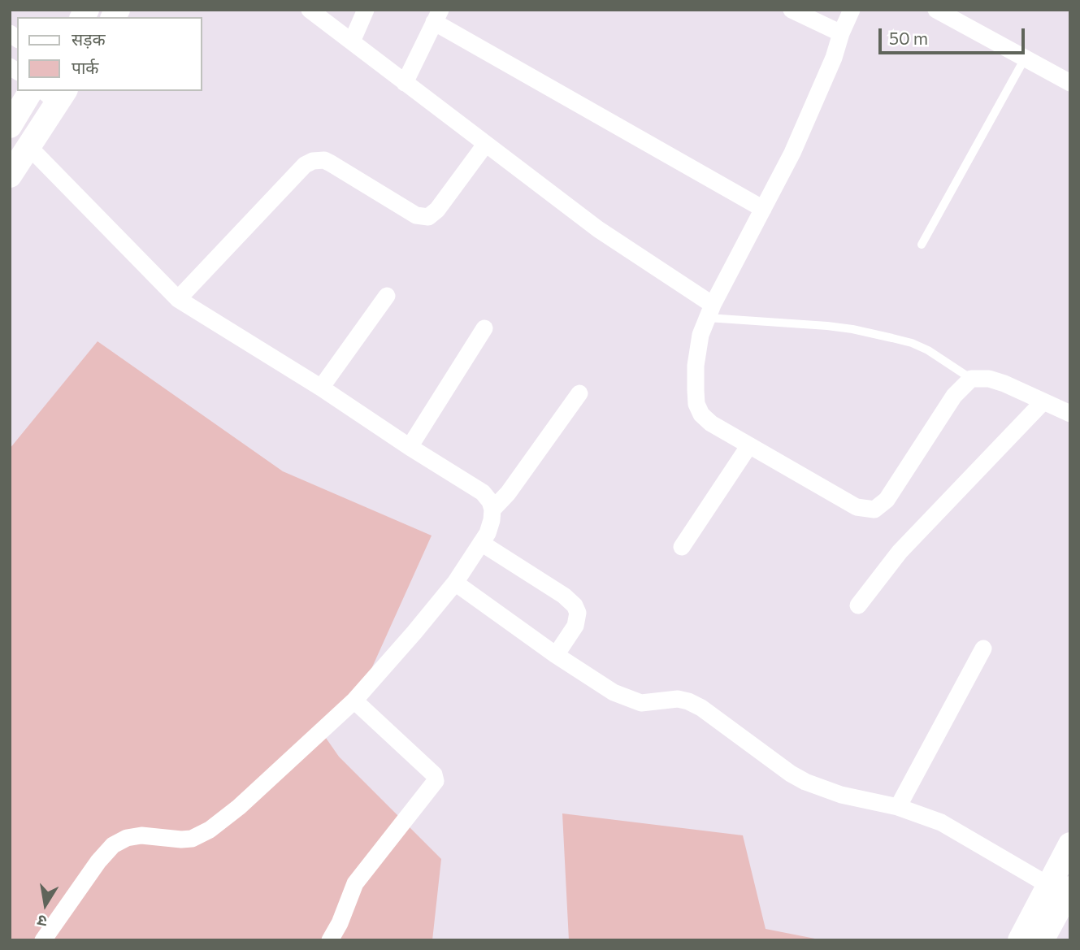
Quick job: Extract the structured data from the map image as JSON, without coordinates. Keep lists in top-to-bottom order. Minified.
{"legend":["सड़क","पार्क"],"scale_bar":"50 m","north":"bottom"}
